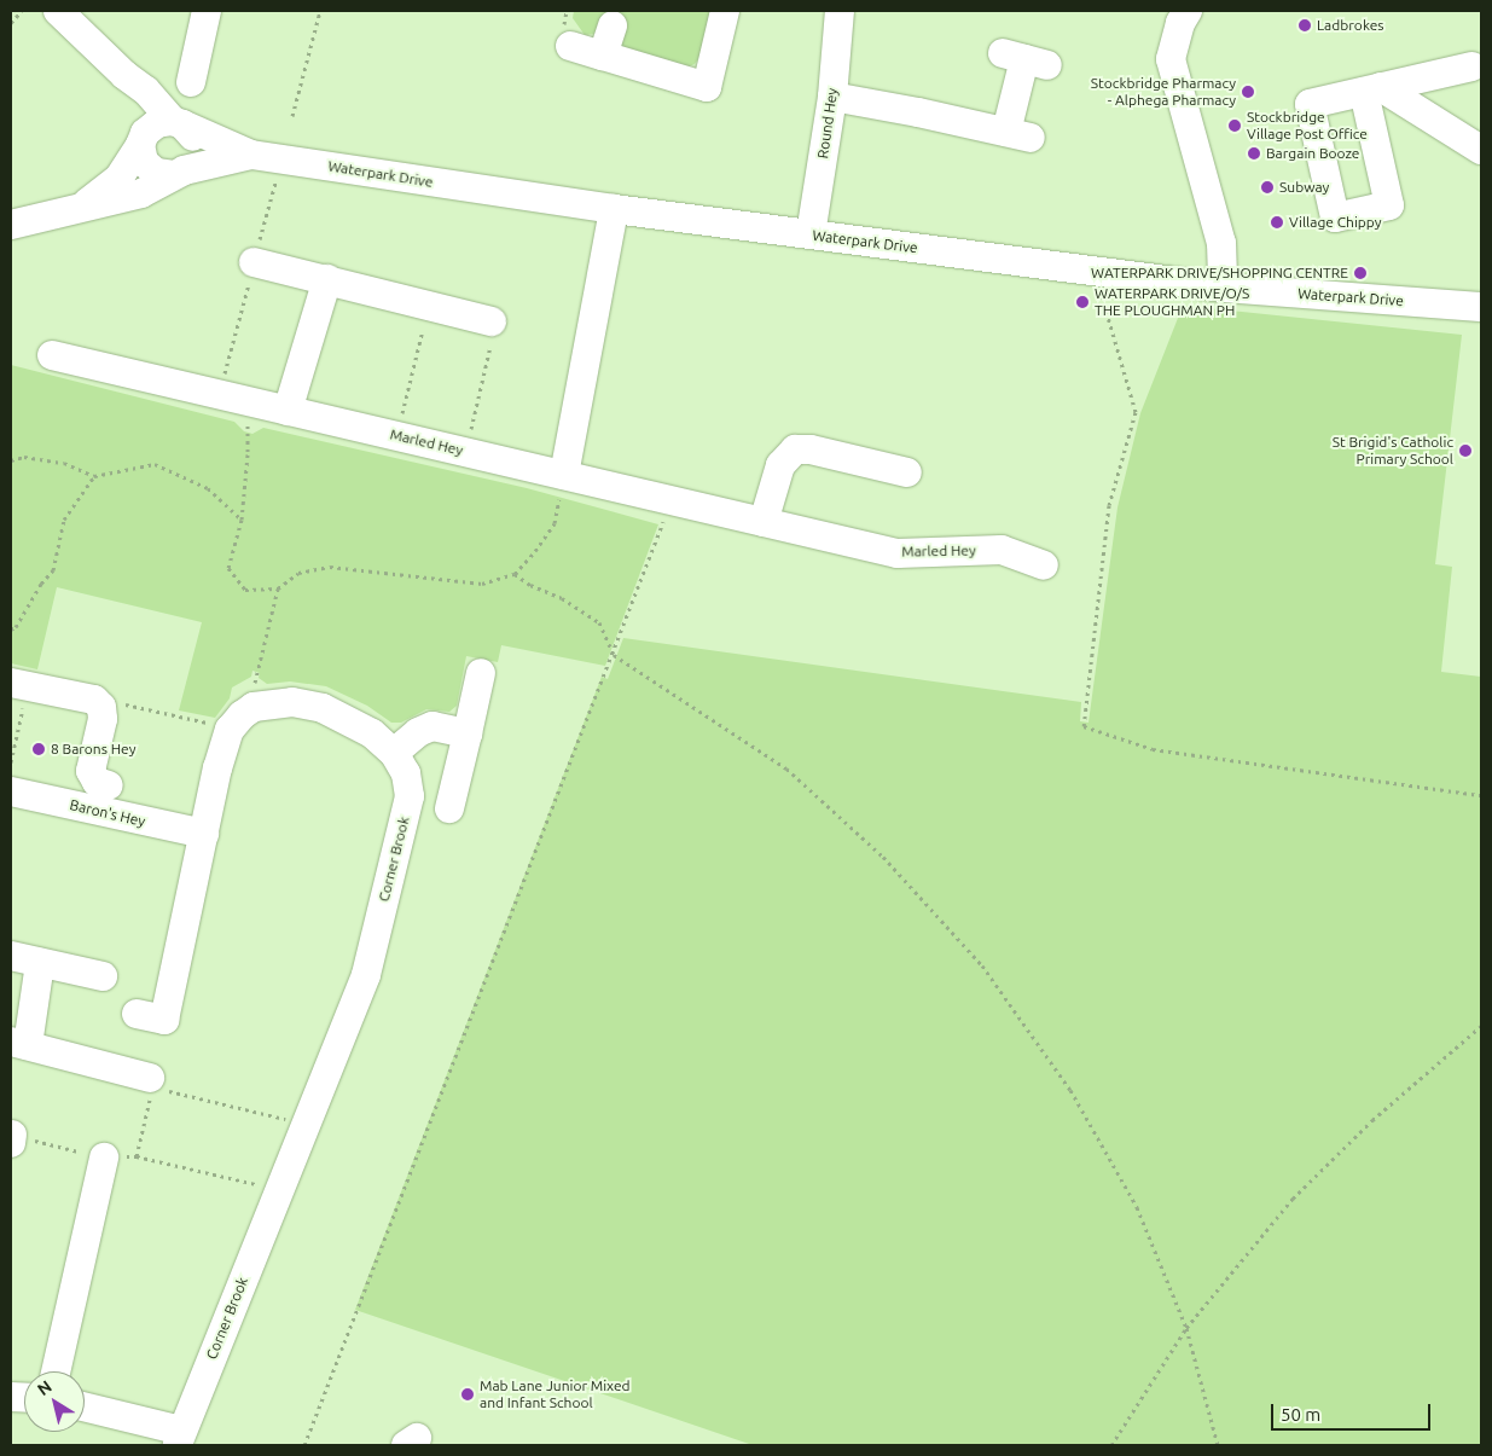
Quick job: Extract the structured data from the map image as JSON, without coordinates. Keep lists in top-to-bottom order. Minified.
{"streets":{"street":["Round Hey","Waterpark Drive","Marled Hey","Baron's Hey","Corner Brook"]},"crossings":[["Round Hey","Waterpark Drive"]],"places":["Ladbrokes","Stockbridge Pharmacy - Alphega Pharmacy","Stockbridge Village Post Office","Bargain Booze","Subway","Village Chippy","WATERPARK DRIVE/SHOPPING CENTRE","WATERPARK DRIVE/O/S THE PLOUGHMAN PH","St Brigid's Catholic Primary School","8 Barons Hey","Mab Lane Junior Mixed and Infant School"],"scale_bar":"50 m","north":"top left"}
